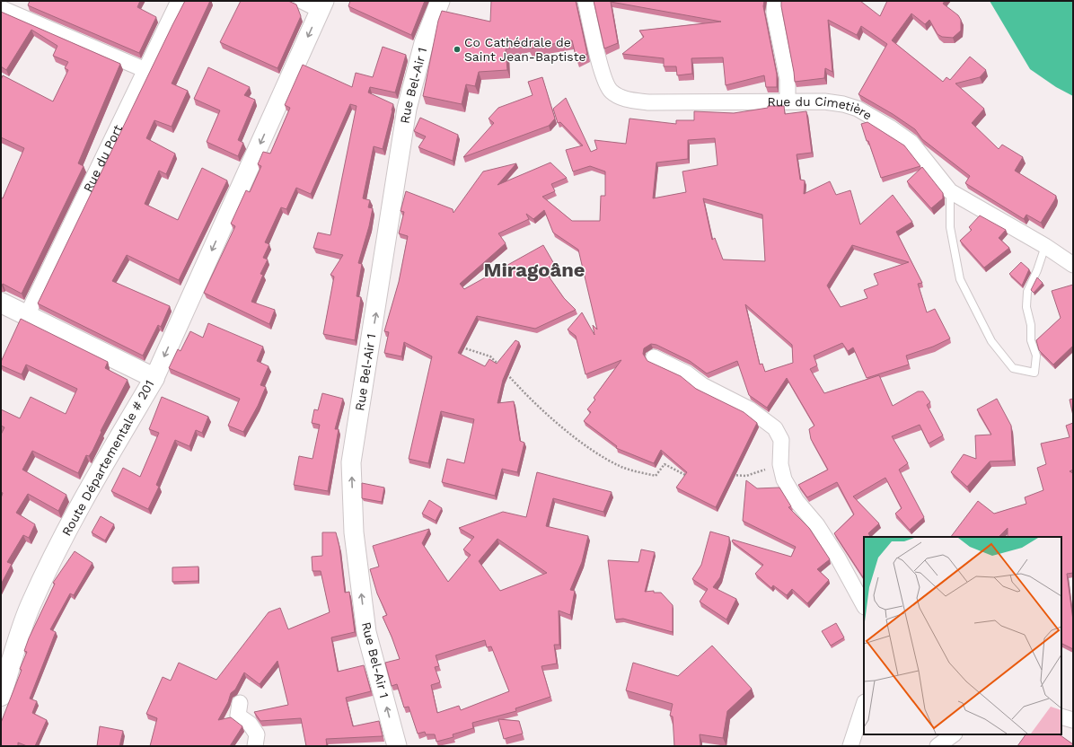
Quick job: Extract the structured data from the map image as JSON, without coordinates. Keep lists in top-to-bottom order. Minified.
{"streets":{"main road":["Route Départementale # 201"],"street":["Rue Bel-Air 1","Rue du Cimetière","Rue du Port"]},"crossings":[["Rue du Port","Route Départementale # 201"]],"districts":["Miragoâne"],"places":["Co Cathédrale de Saint Jean-Baptiste"]}
